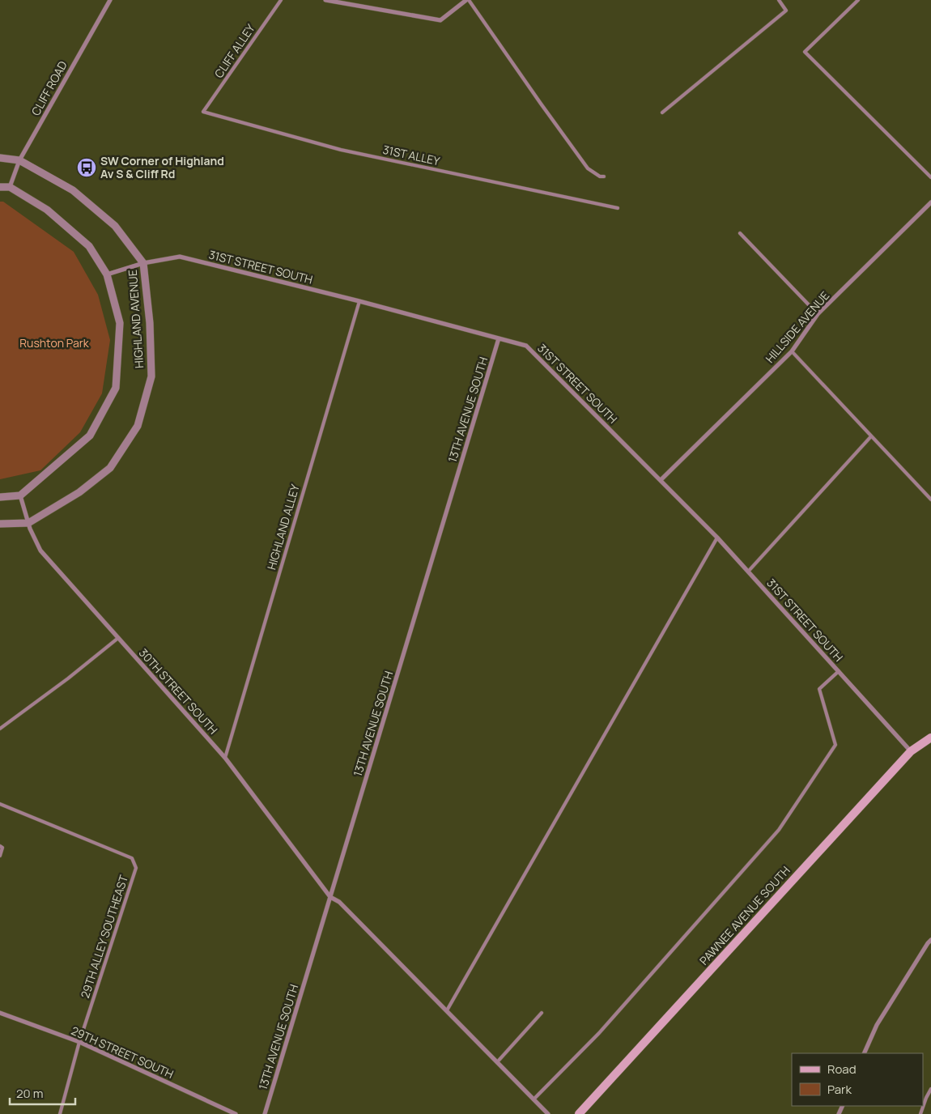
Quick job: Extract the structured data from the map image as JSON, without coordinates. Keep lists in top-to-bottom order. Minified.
{"streets":{"main road":["PAWNEE AVENUE SOUTH"],"street":["CLIFF ROAD","31ST STREET SOUTH","HIGHLAND AVENUE","HILLSIDE AVENUE","13TH AVENUE SOUTH","30TH STREET SOUTH","29TH STREET SOUTH"],"lane":["CLIFF ALLEY","31ST ALLEY","HIGHLAND ALLEY","29TH ALLEY SOUTHEAST"]},"crossings":[["CLIFF ALLEY","31ST ALLEY"],["CLIFF ROAD","HIGHLAND AVENUE"],["31ST STREET SOUTH","HIGHLAND AVENUE"],["31ST STREET SOUTH","HILLSIDE AVENUE"],["31ST STREET SOUTH","13TH AVENUE SOUTH"],["31ST STREET SOUTH","HIGHLAND ALLEY"],["31ST STREET SOUTH","PAWNEE AVENUE SOUTH"],["HIGHLAND AVENUE","30TH STREET SOUTH"],["13TH AVENUE SOUTH","30TH STREET SOUTH"],["HIGHLAND ALLEY","30TH STREET SOUTH"],["29TH ALLEY SOUTHEAST","29TH STREET SOUTH"]],"parks":["Rushton Park"],"places":{"bus stop":["SW Corner of Highland Av S & Cliff Rd"]},"legend":["Road","Park"],"scale_bar":"20 m"}
